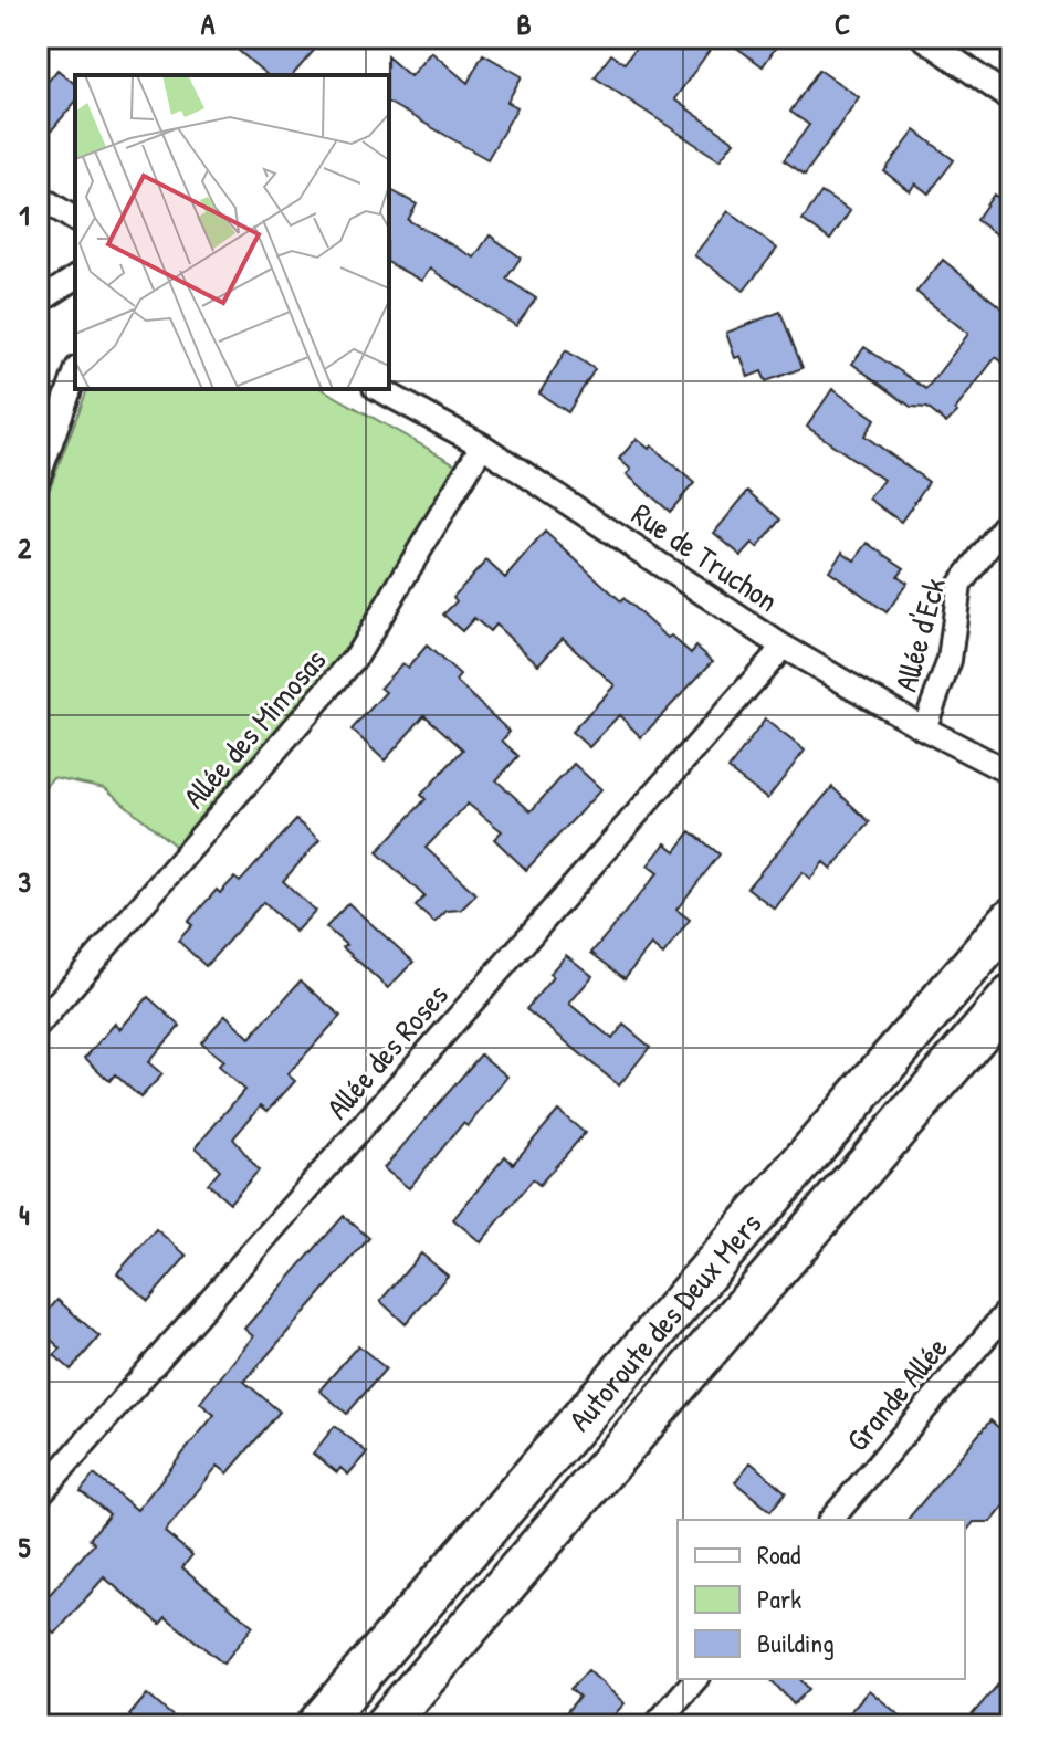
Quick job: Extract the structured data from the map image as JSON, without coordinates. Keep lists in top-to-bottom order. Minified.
{"streets":{"highway":["Autoroute des Deux Mers"],"street":["Rue de Truchon","Allée d'Eck","Allée des Mimosas","Allée des Roses","Grande Allée"]},"crossings":[["Rue de Truchon","Allée d'Eck"],["Rue de Truchon","Allée des Mimosas"],["Rue de Truchon","Allée des Roses"]],"legend":["Road","Park","Building"],"grid":{"columns":["A","B","C"],"rows":["1","2","3","4","5"]}}
